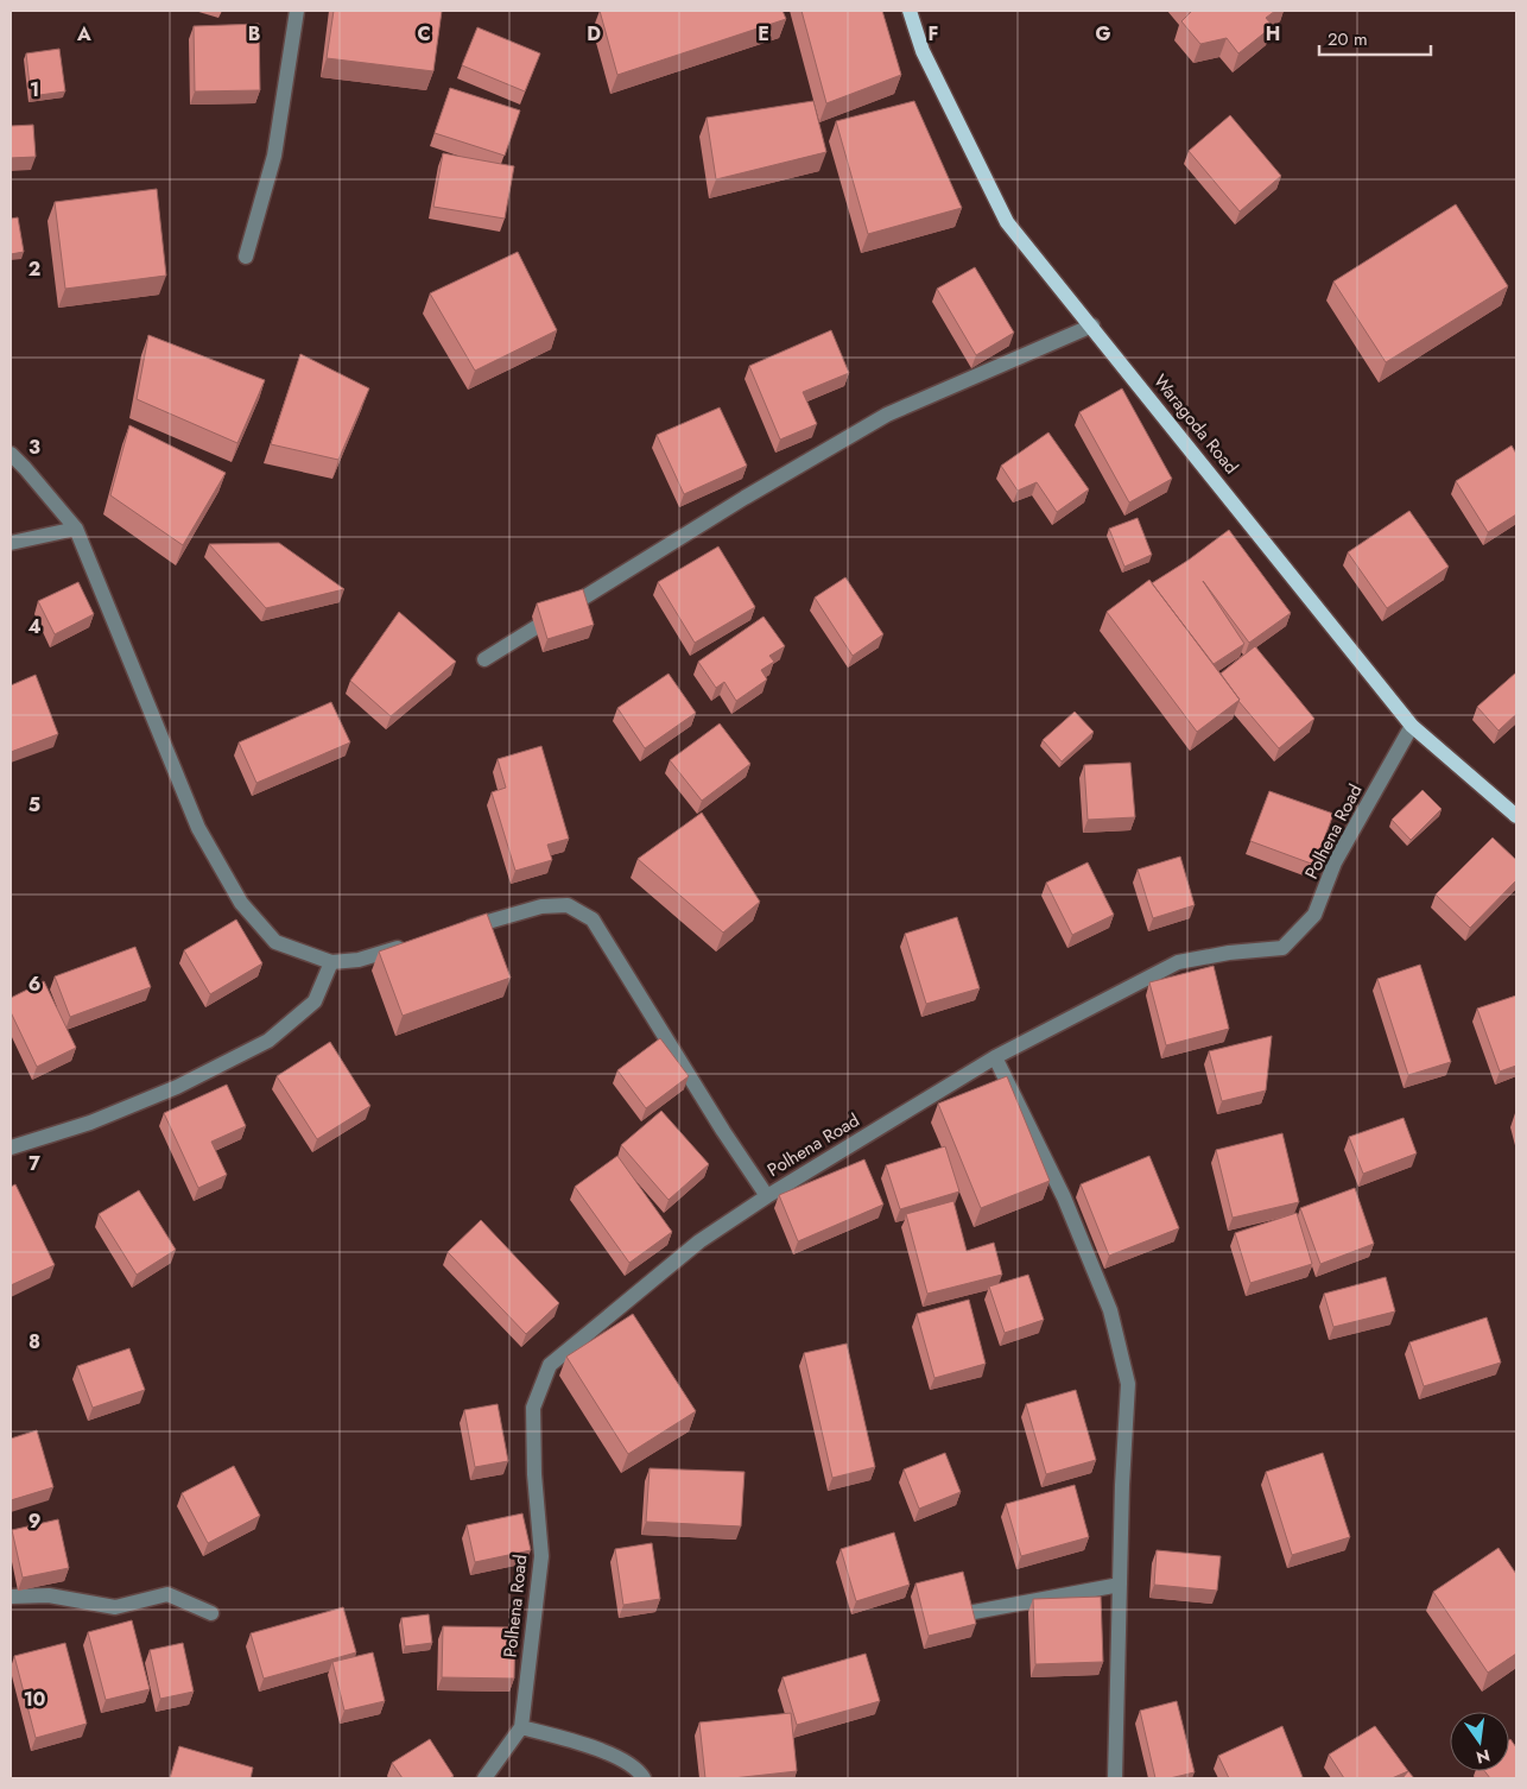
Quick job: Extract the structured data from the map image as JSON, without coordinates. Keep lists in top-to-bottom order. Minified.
{"streets":{"main road":["Waragoda Road"],"street":["Polhena Road"]},"crossings":[["Waragoda Road","Polhena Road"]],"scale_bar":"20 m","north":"bottom","grid":{"columns":["A","B","C","D","E","F","G","H"],"rows":["1","2","3","4","5","6","7","8","9","10"]}}
